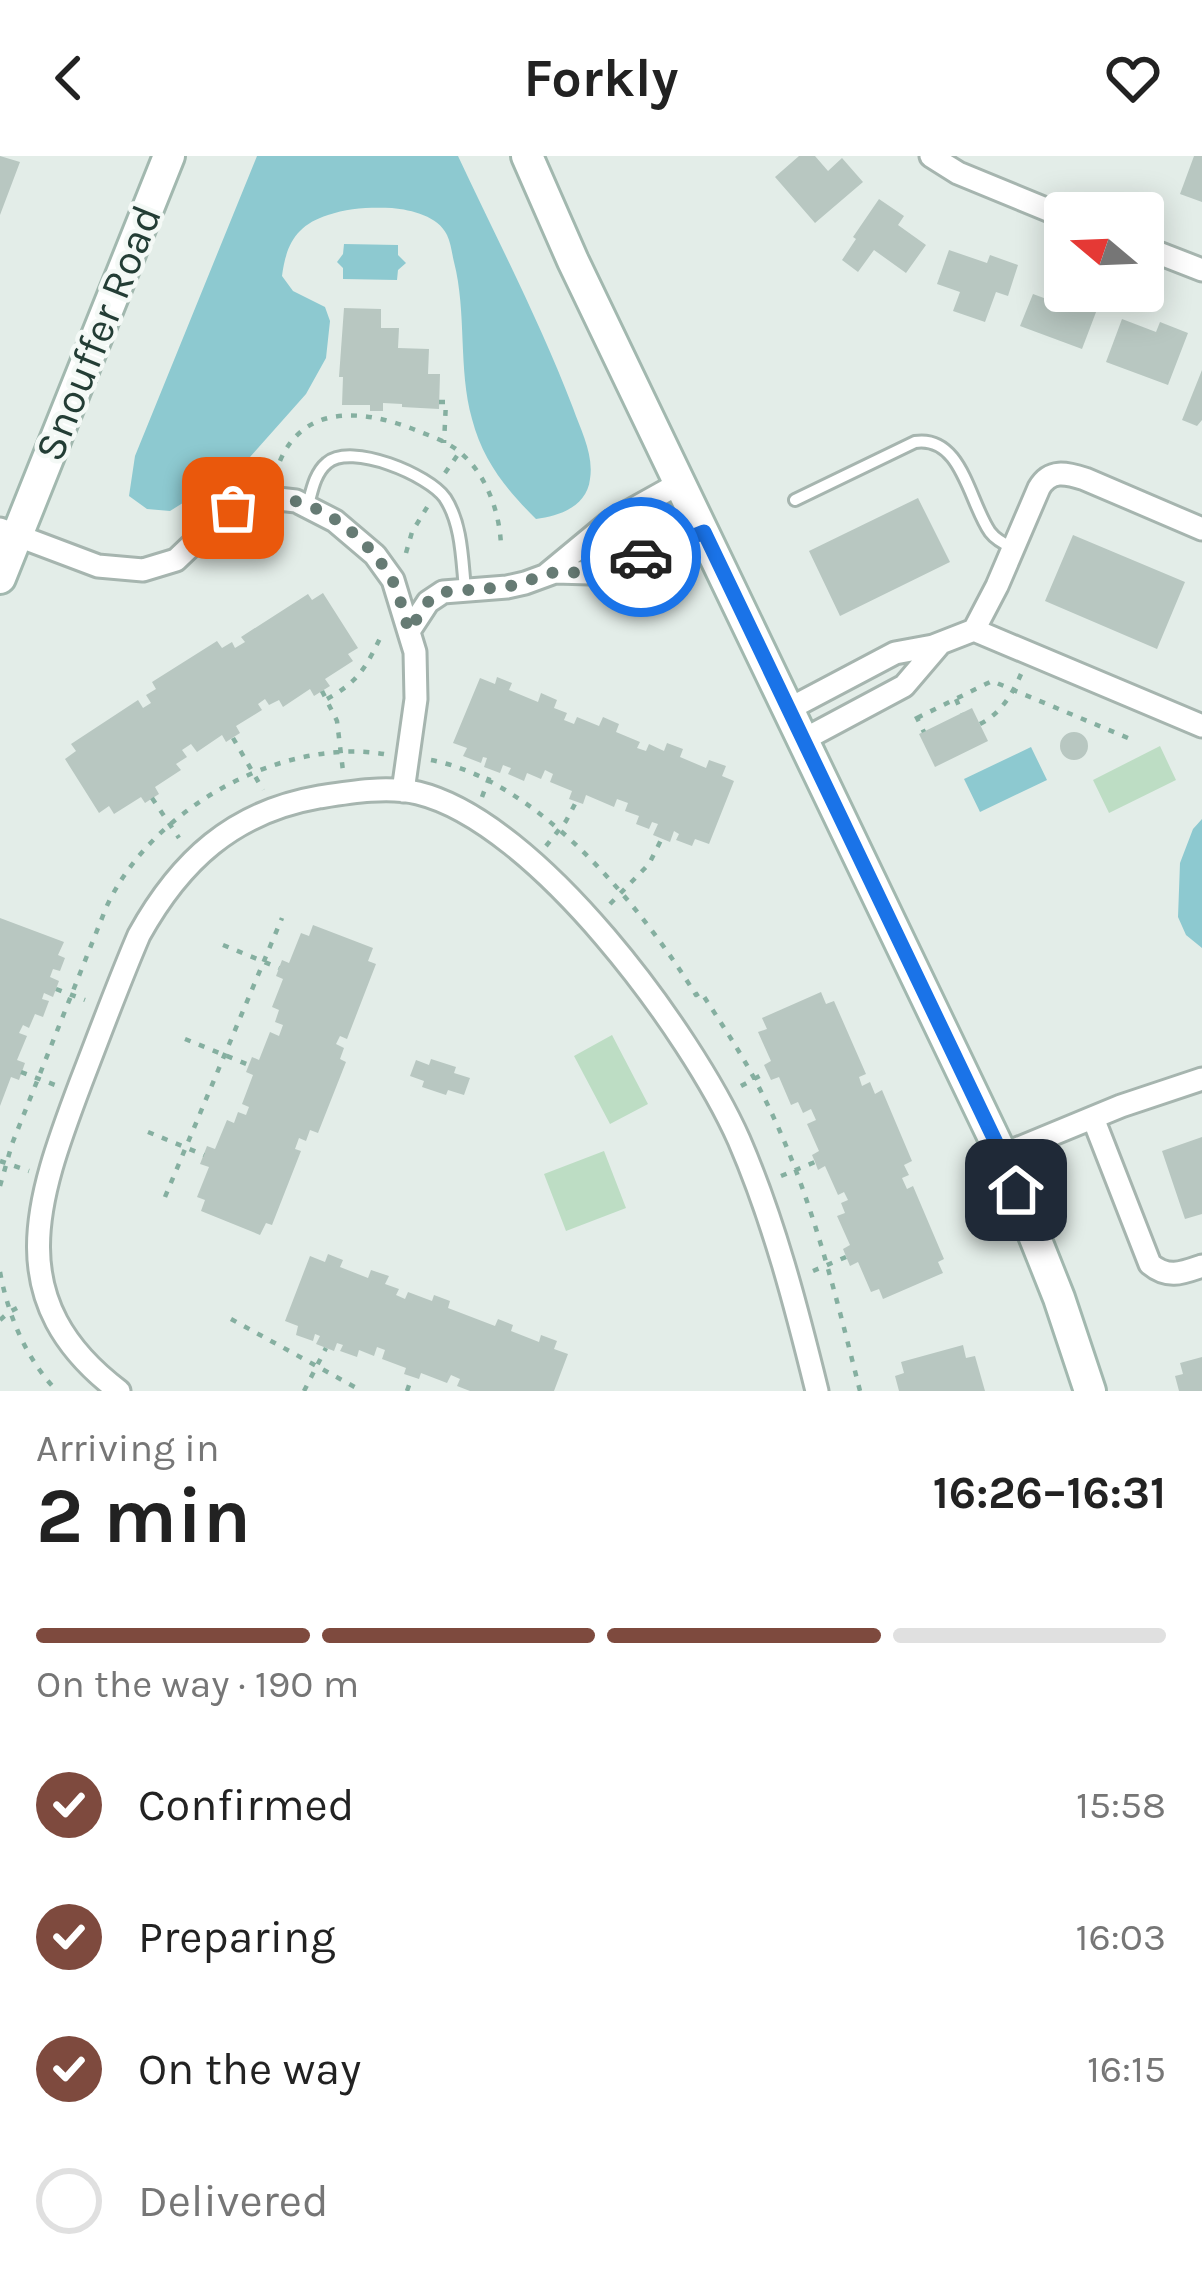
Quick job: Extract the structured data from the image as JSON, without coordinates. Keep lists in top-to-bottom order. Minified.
{"streets":{"main road":["Snouffer Road"]},"north":"left","page":{"header":"Forkly","heading":["2 min","Arriving in","16:26–16:31"],"bar":"On the way · 190 m","list":[["Confirmed","15:58"],["Preparing","16:03"],["On the way","16:15"],"Delivered"]}}
